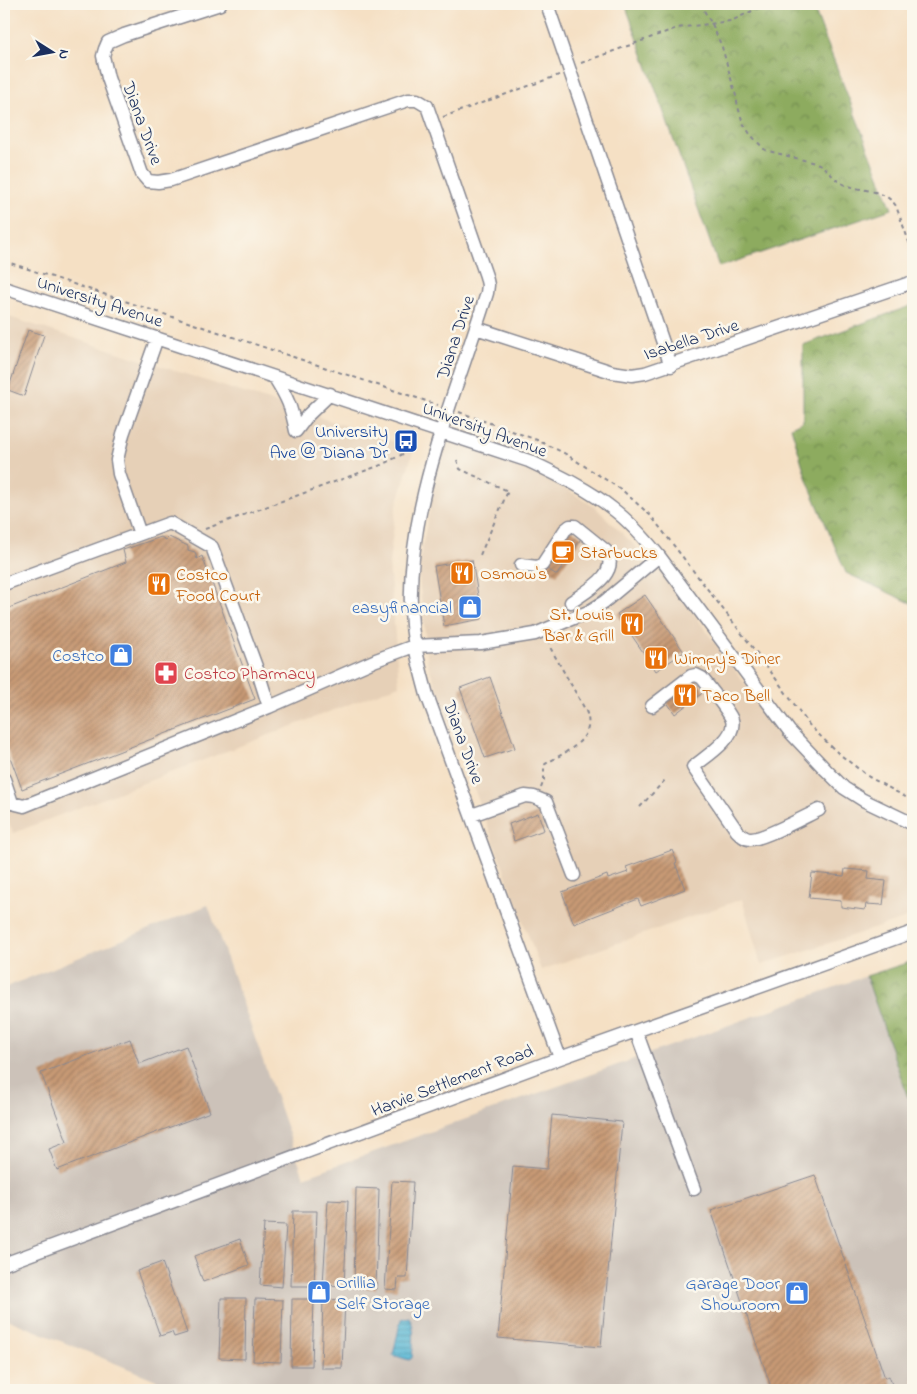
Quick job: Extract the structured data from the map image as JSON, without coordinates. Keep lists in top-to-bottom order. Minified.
{"streets":{"street":["Diana Drive","University Avenue","Isabella Drive","Harvie Settlement Road"]},"crossings":[["Diana Drive","University Avenue"],["Diana Drive","Isabella Drive"],["Diana Drive","Harvie Settlement Road"]],"places":{"bus stop":["University Ave @ Diana Dr"],"cafe":["Starbucks"],"restaurant":["Osmow's","Costco Food Court","St. Louis Bar & Grill","Wimpy's Diner","Taco Bell"],"shop":["easyfinancial","Costco","Orillia Self Storage","Garage Door Showroom"],"pharmacy":["Costco Pharmacy"]},"north":"right"}
